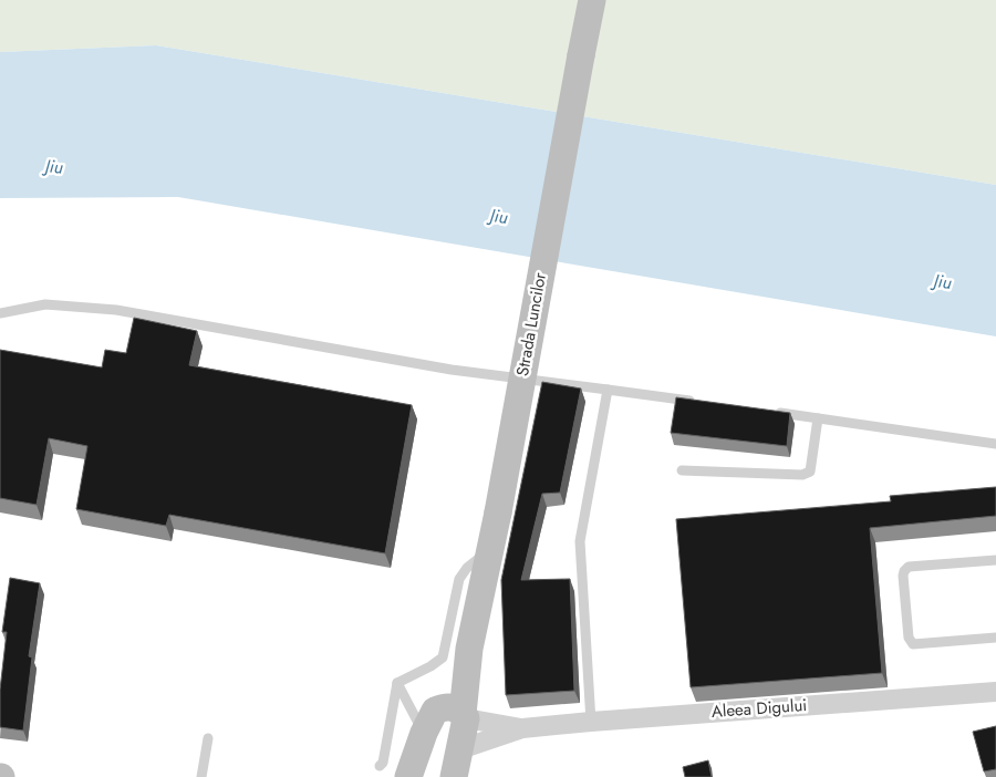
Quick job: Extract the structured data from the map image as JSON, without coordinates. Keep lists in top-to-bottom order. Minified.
{"streets":{"main road":["Strada Luncilor"],"street":["Aleea Digului"]},"crossings":[["Strada Luncilor","Aleea Digului"]],"water":["Jiu"]}
